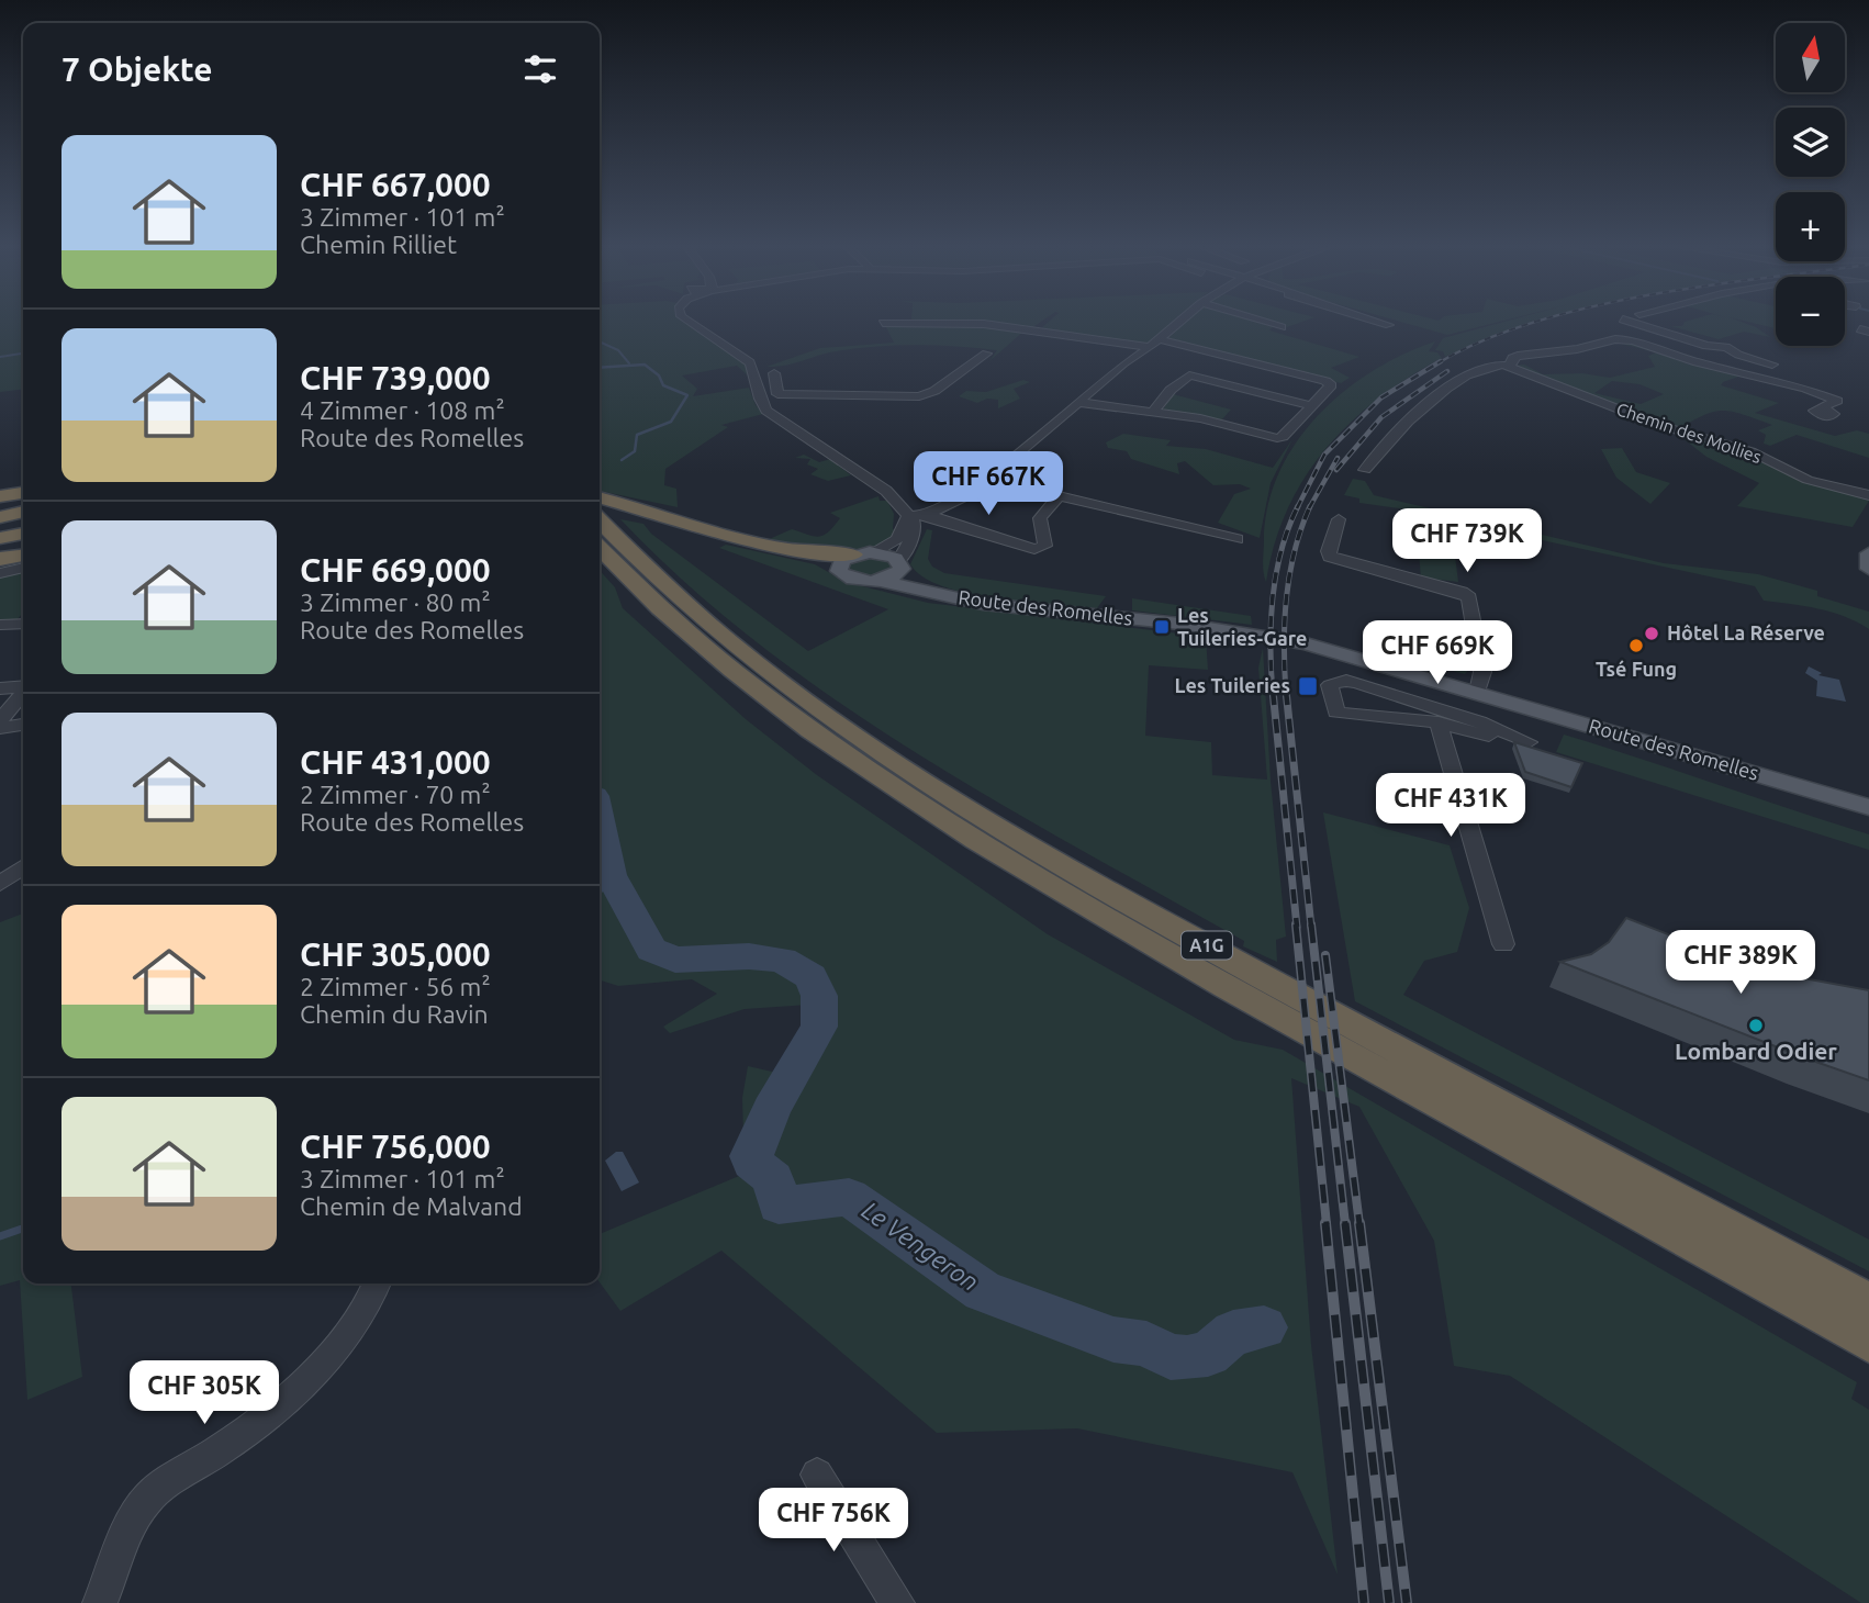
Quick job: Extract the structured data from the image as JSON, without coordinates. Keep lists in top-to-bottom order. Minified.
{"streets":{"highway":["A1G"],"main road":["Route des Romelles"],"street":["Chemin des Mollies"]},"water":["Le Vengeron"],"places":{"transit":["Les Tuileries-Gare","Les Tuileries"],"other":["Hôtel La Réserve","Tsé Fung","Lombard Odier"]},"north":"top","page":{"map_buttons":["+","−"],"heading":"7 Objekte","list":[{"name":"CHF 667,000","note":"3 Zimmer · 101 m² · Chemin Rilliet"},{"name":"CHF 739,000","note":"4 Zimmer · 108 m² · Route des Romelles"},{"name":"CHF 669,000","note":"3 Zimmer · 80 m² · Route des Romelles"},{"name":"CHF 431,000","note":"2 Zimmer · 70 m² · Route des Romelles"},{"name":"CHF 305,000","note":"2 Zimmer · 56 m² · Chemin du Ravin"},{"name":"CHF 756,000","note":"3 Zimmer · 101 m² · Chemin de Malvand"}],"price":["CHF 667K","CHF 739K","CHF 669K","CHF 431K","CHF 389K","CHF 305K","CHF 756K"]}}
